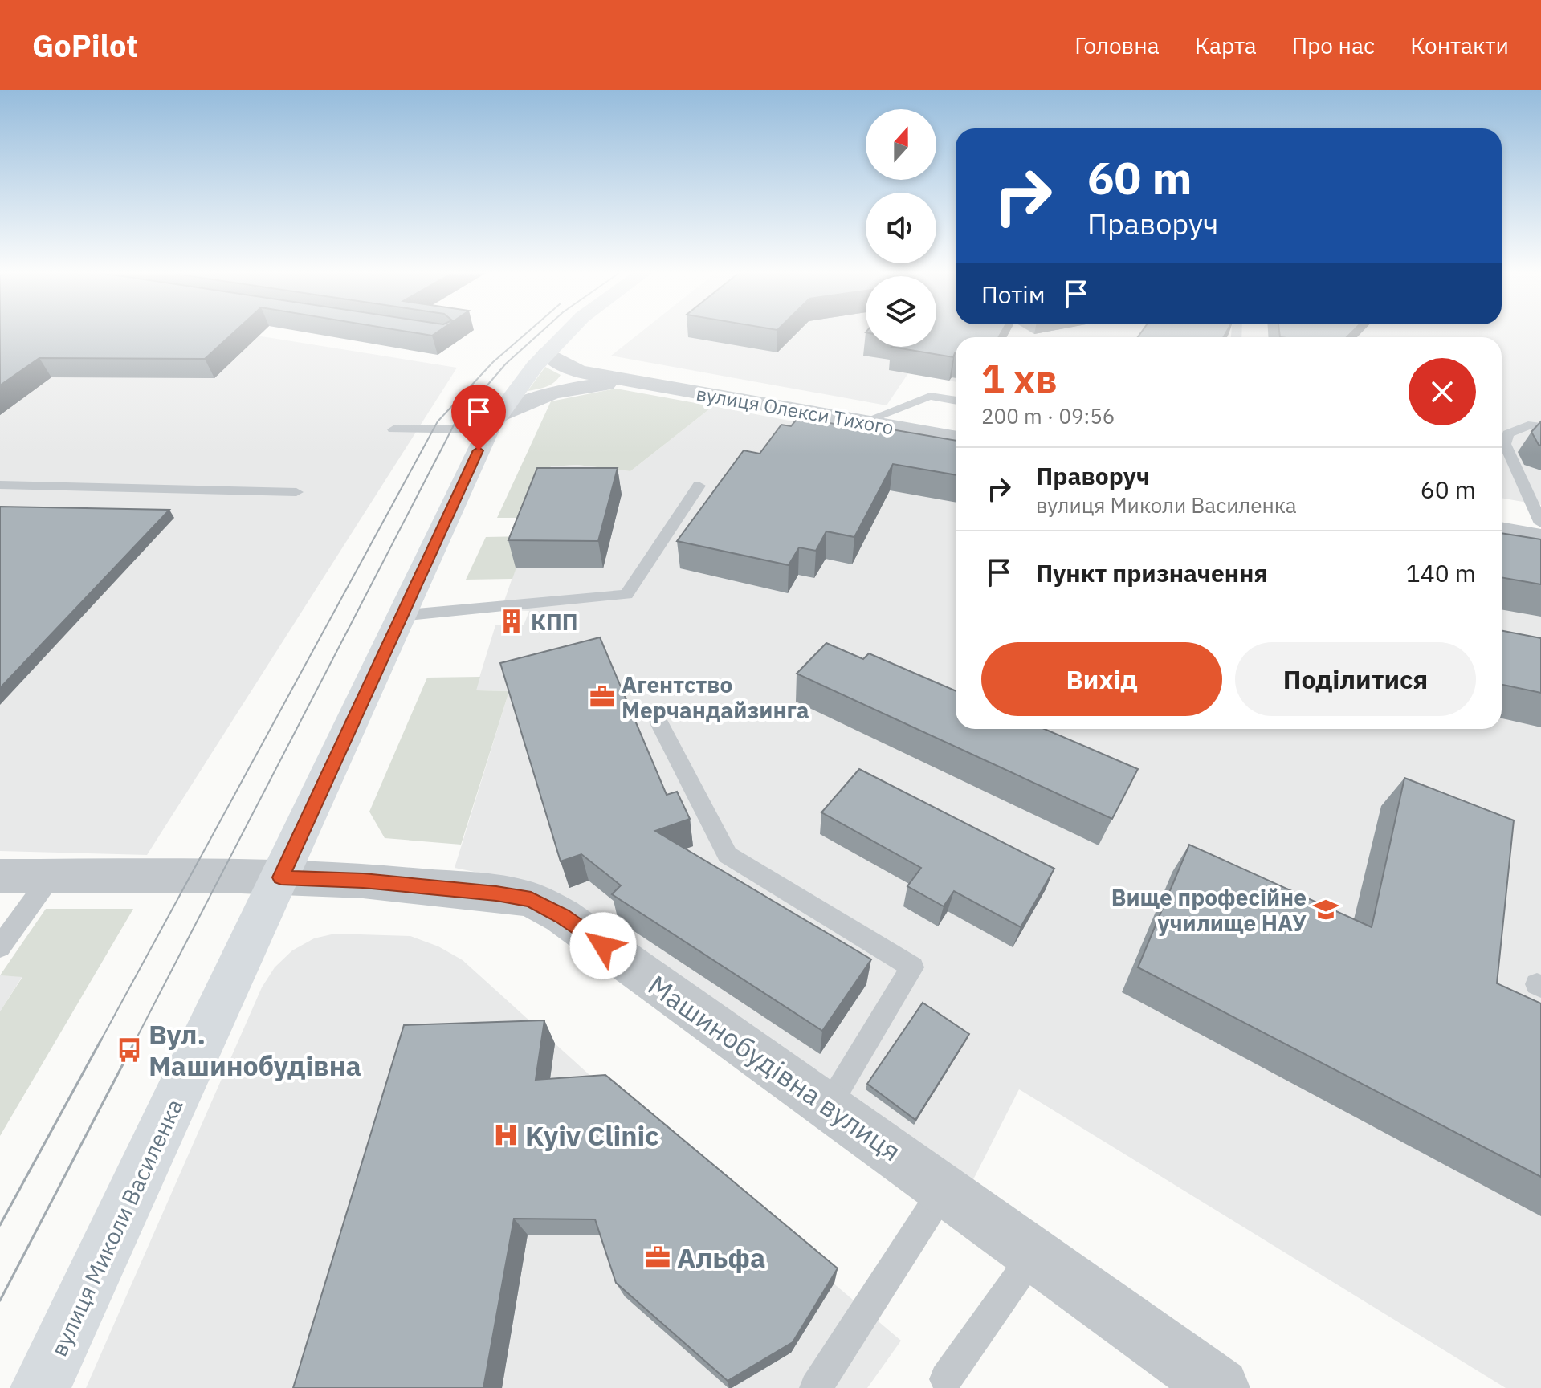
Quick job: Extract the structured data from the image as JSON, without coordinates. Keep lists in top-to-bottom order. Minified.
{"streets":{"main road":["вулиця Миколи Василенка"],"street":["вулиця Олекси Тихого","Машинобудівна вулиця"]},"crossings":[["вулиця Олекси Тихого","вулиця Миколи Василенка"],["Машинобудівна вулиця","вулиця Миколи Василенка"]],"places":{"building":["КПП"],"office":["Агентство Мерчандайзинга","Альфа"],"school or university":["Вище професійне училище НАУ"],"bus stop":["Вул. Машинобудівна"],"hospital":["Kyiv Clinic"]},"north":"top","page":{"header":"GoPilot","nav":["Головна","Карта","Про нас","Контакти"],"turn":["60 m","Праворуч"],"then":"Потім","heading":["1 хв","200 m · 09:56"],"list":[{"name":"Праворуч","note":"вулиця Миколи Василенка","value":"60 m"},{"name":"Пункт призначення","value":"140 m"}],"buttons":["Вихід","Поділитися"]}}
